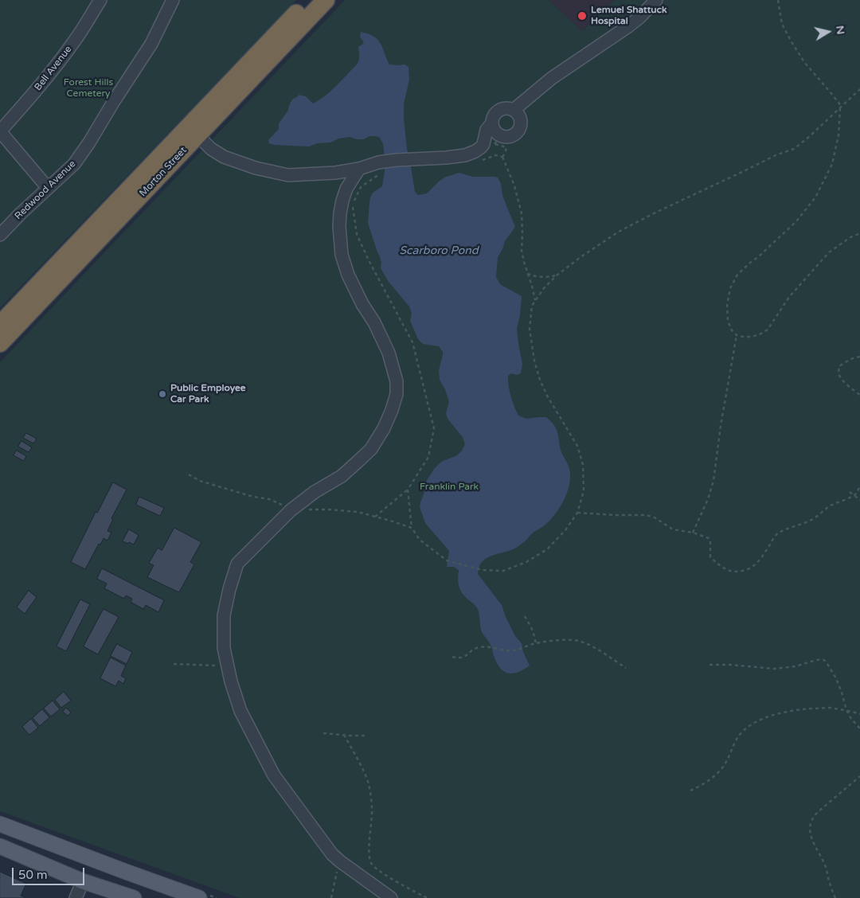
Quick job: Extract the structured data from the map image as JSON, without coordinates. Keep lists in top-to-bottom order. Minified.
{"streets":{"highway":["Morton Street"],"street":["Bell Avenue","Redwood Avenue"]},"water":["Scarboro Pond"],"parks":["Forest Hills Cemetery","Franklin Park"],"places":["Lemuel Shattuck Hospital","Public Employee Car Park"],"scale_bar":"50 m","north":"right"}
